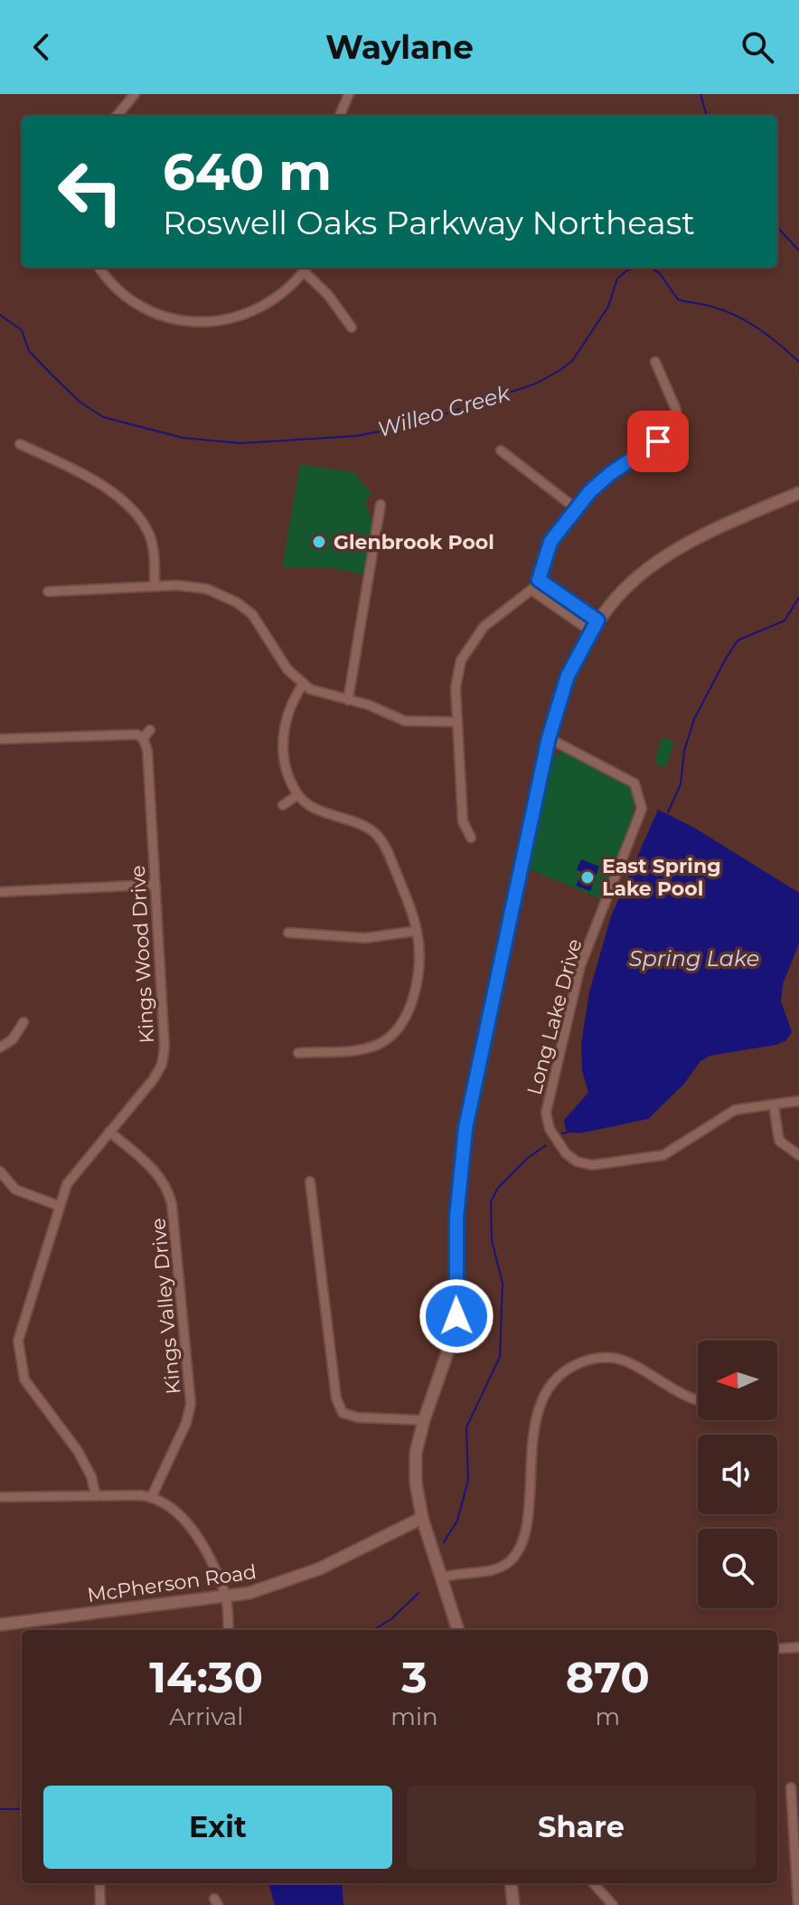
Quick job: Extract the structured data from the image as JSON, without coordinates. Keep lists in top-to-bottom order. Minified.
{"streets":{"street":["Kings Wood Drive","Long Lake Drive","Kings Valley Drive","McPherson Road"]},"crossings":[["Kings Wood Drive","Kings Valley Drive"]],"water":["Willeo Creek","Spring Lake"],"places":["Glenbrook Pool","East Spring Lake Pool"],"north":"left","page":{"header":"Waylane","turn":["640 m","Roswell Oaks Parkway Northeast"],"eta":["14:30","Arrival","3","min","870","m"],"buttons":["Exit","Share"]}}
